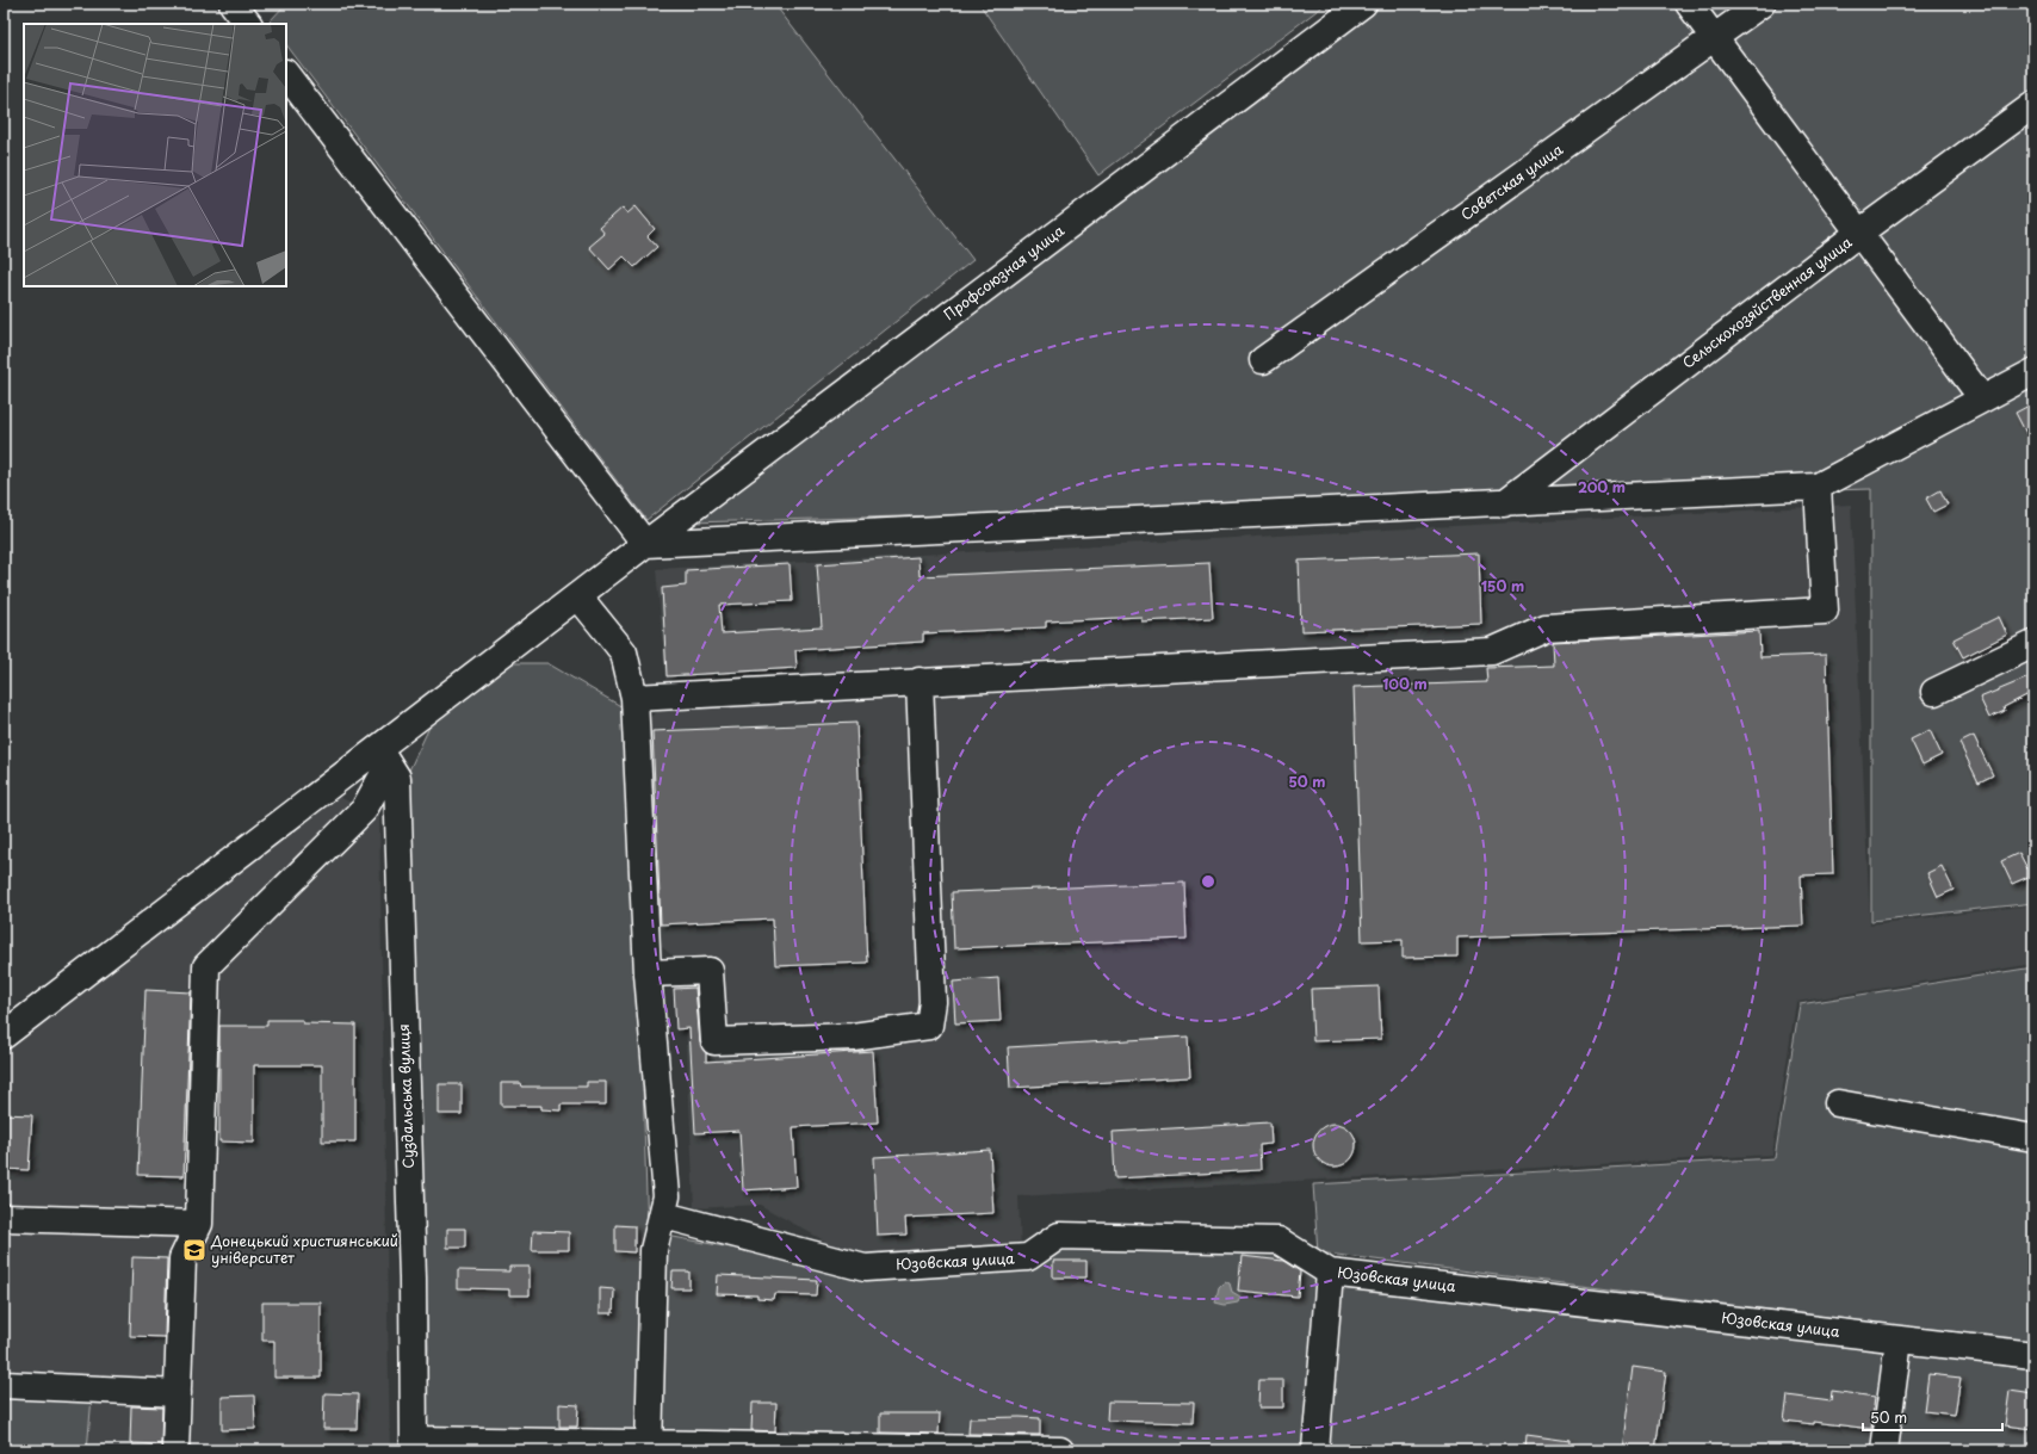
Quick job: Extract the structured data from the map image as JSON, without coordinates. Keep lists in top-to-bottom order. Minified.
{"streets":{"street":["Советская улица","Профсоюзная улица","Сельскохозяйственная улица","Суздальська вулиця","Юзовская улица"]},"crossings":[["Профсоюзная улица","Суздальська вулиця"]],"places":{"school or university":["Донецький християнський університет"]},"scale_bar":"50 m","rings":["200 m","150 m","100 m","50 m"]}
